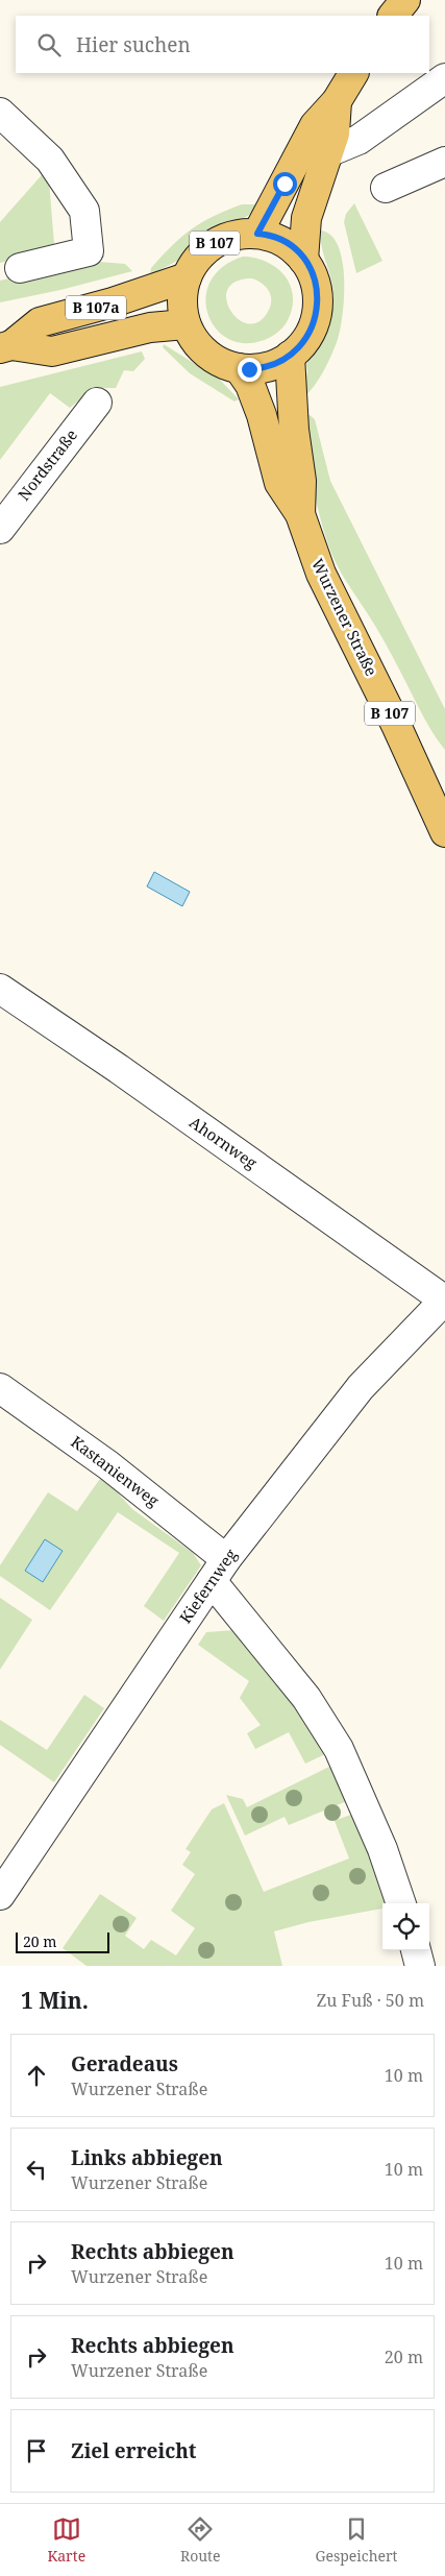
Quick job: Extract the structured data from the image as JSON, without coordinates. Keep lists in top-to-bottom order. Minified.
{"streets":{"main road":["B 107","B 107a","Wurzener Straße"],"street":["Nordstraße","Ahornweg","Kastanienweg","Kiefernweg"]},"crossings":[["B 107","B 107a"],["B 107","Wurzener Straße"],["B 107a","Wurzener Straße"],["Ahornweg","Kiefernweg"],["Kastanienweg","Kiefernweg"]],"scale_bar":"20 m","page":{"search":"Hier suchen","scale":"20 m","heading":["1 Min.","Zu Fuß · 50 m"],"list":[["Geradeaus","Wurzener Straße","10 m"],["Links abbiegen","Wurzener Straße","10 m"],["Rechts abbiegen","Wurzener Straße","10 m"],["Rechts abbiegen","Wurzener Straße","20 m"],"Ziel erreicht"],"nav":["Karte","Route","Gespeichert"]}}
